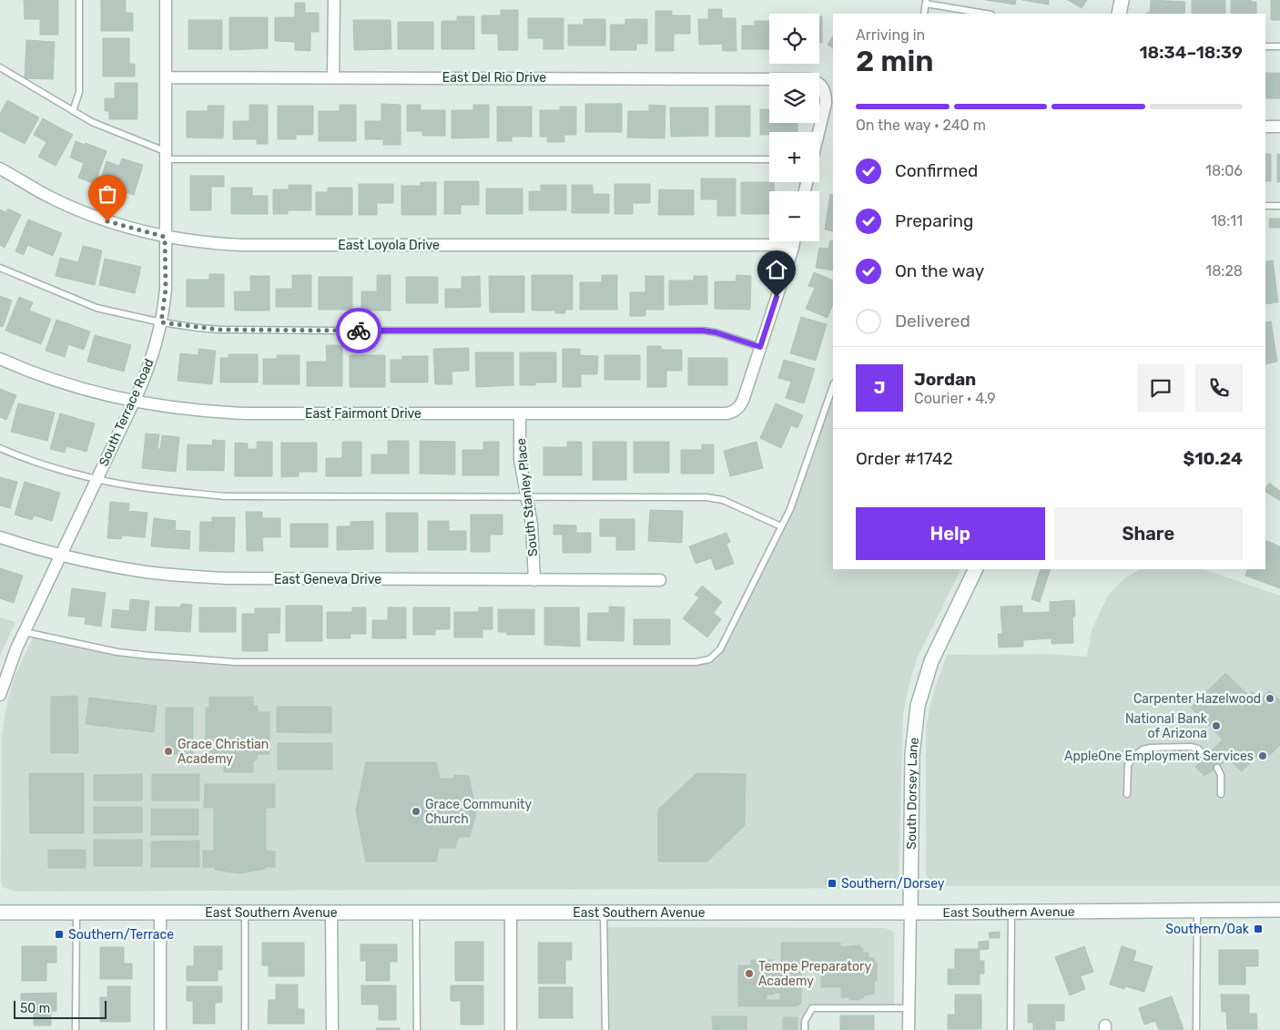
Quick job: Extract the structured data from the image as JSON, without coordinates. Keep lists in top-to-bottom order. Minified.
{"streets":{"main road":["South Dorsey Lane","East Southern Avenue"],"street":["East Del Rio Drive","East Loyola Drive","South Terrace Road","East Fairmont Drive","South Stanley Place","East Geneva Drive"]},"crossings":[["East Del Rio Drive","South Terrace Road"],["East Loyola Drive","South Terrace Road"],["South Terrace Road","East Fairmont Drive"],["South Terrace Road","East Geneva Drive"],["East Fairmont Drive","South Stanley Place"],["South Stanley Place","East Geneva Drive"],["South Dorsey Lane","East Southern Avenue"]],"places":{"other":["Carpenter Hazelwood","National Bank of Arizona","Grace Christian Academy","AppleOne Employment Services","Grace Community Church","Tempe Preparatory Academy"],"transit":["Southern/Dorsey","Southern/Oak","Southern/Terrace"]},"scale_bar":"50 m","page":{"map_buttons":["+","−"],"heading":["2 min","Arriving in","18:34–18:39"],"panel":["Jordan","Courier · 4.9","Order #1742","$10.24"],"bar":"On the way · 240 m","list":[["Confirmed","18:06"],["Preparing","18:11"],["On the way","18:28"],"Delivered"],"round":"J","buttons":["Help","Share"],"scale":"50 m"}}
